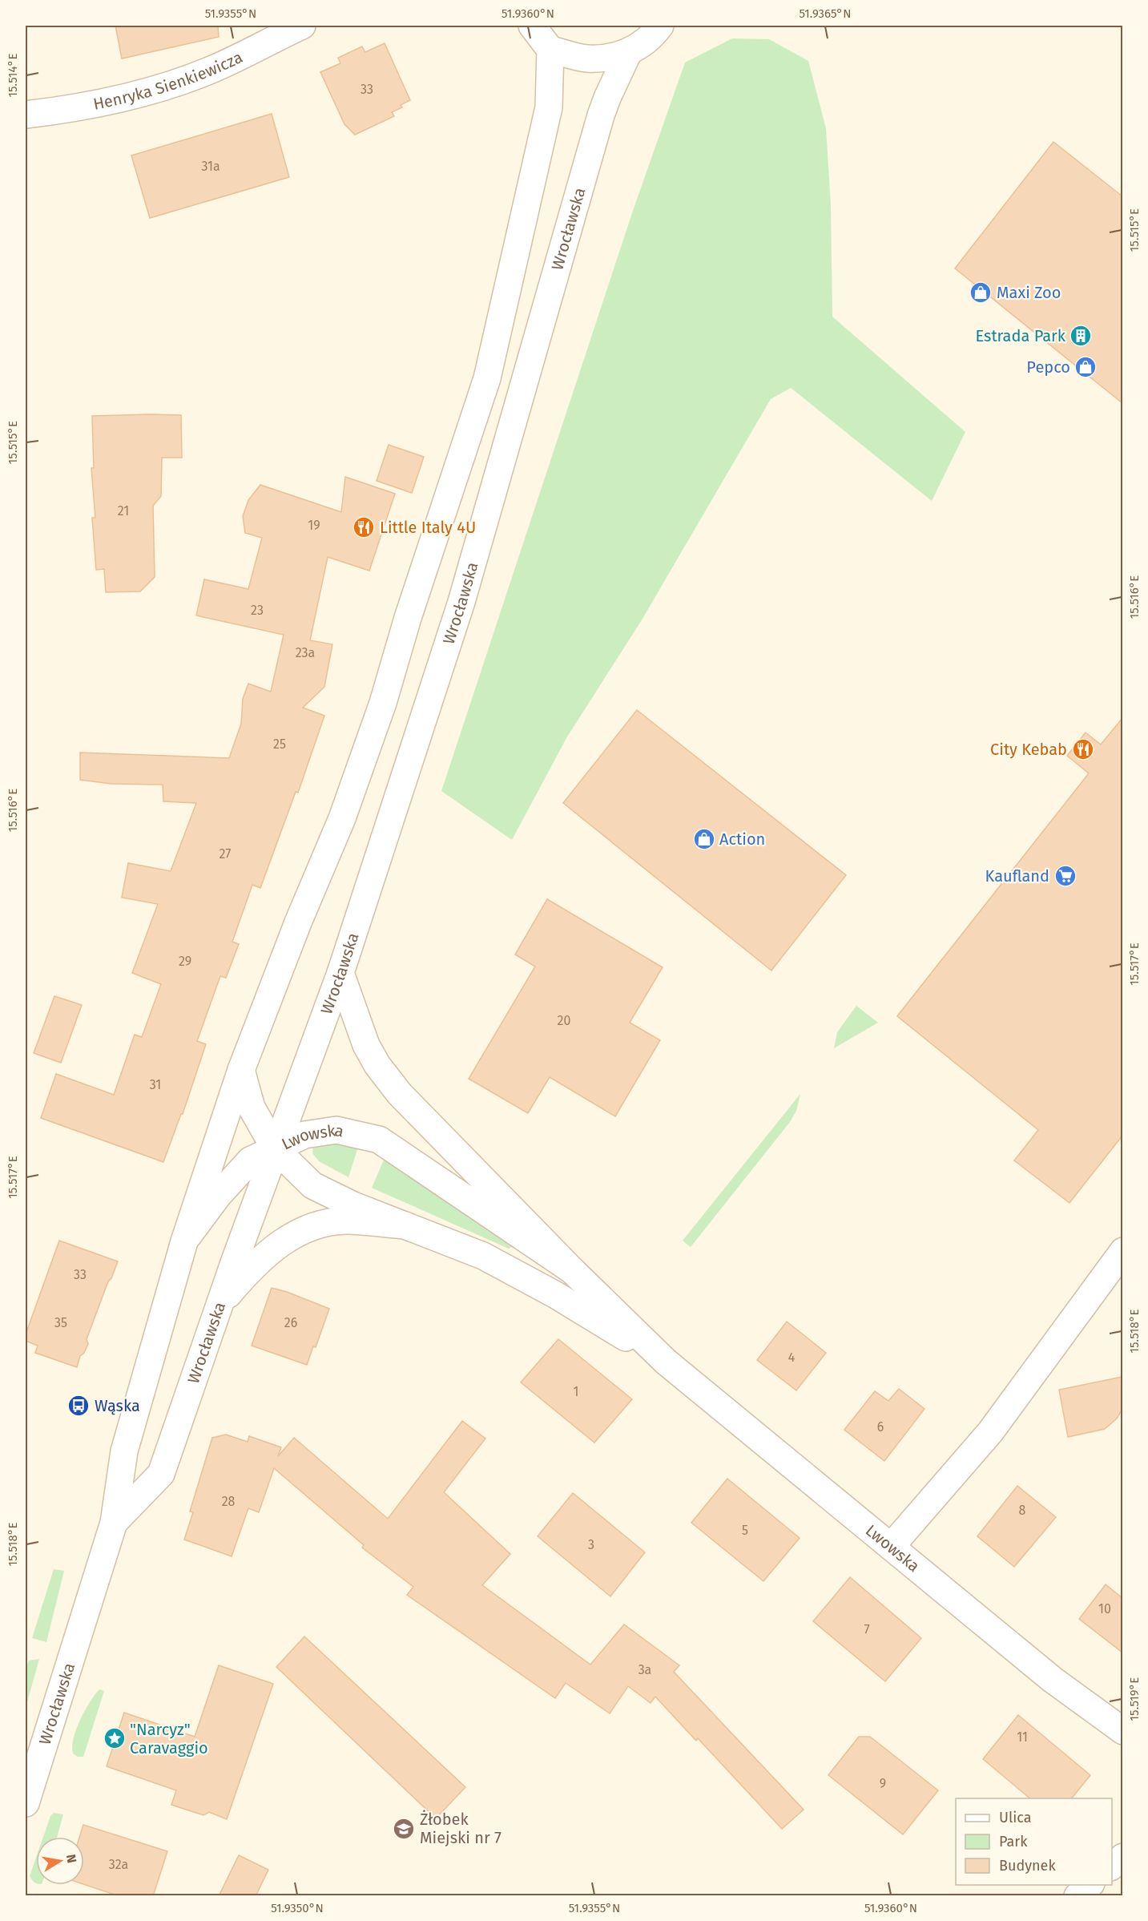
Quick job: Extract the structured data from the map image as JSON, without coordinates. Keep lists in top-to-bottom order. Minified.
{"streets":{"main road":["Henryka Sienkiewicza","Wrocławska","Lwowska"]},"crossings":[["Wrocławska","Lwowska"]],"places":{"shop":["Maxi Zoo","Pepco","Action"],"building":["Estrada Park"],"restaurant":["Little Italy 4U","City Kebab"],"supermarket":["Kaufland"],"bus stop":["Wąska"],"place":["\"Narcyz\" Caravaggio"],"school or university":["Żłobek Miejski nr 7"]},"house_numbers":["33","31a","21","19","23","23a","25","27","29","20","31","33","35","26","4","1","6","28","8","5","3","10","7","3a","11","9","32a"],"legend":["Ulica","Park","Budynek"],"north":"right","coordinates":["51.9355°N","51.9360°N","51.9365°N","15.514°E","15.515°E","15.516°E","15.517°E","15.518°E","15.519°E","51.9350°N"]}
